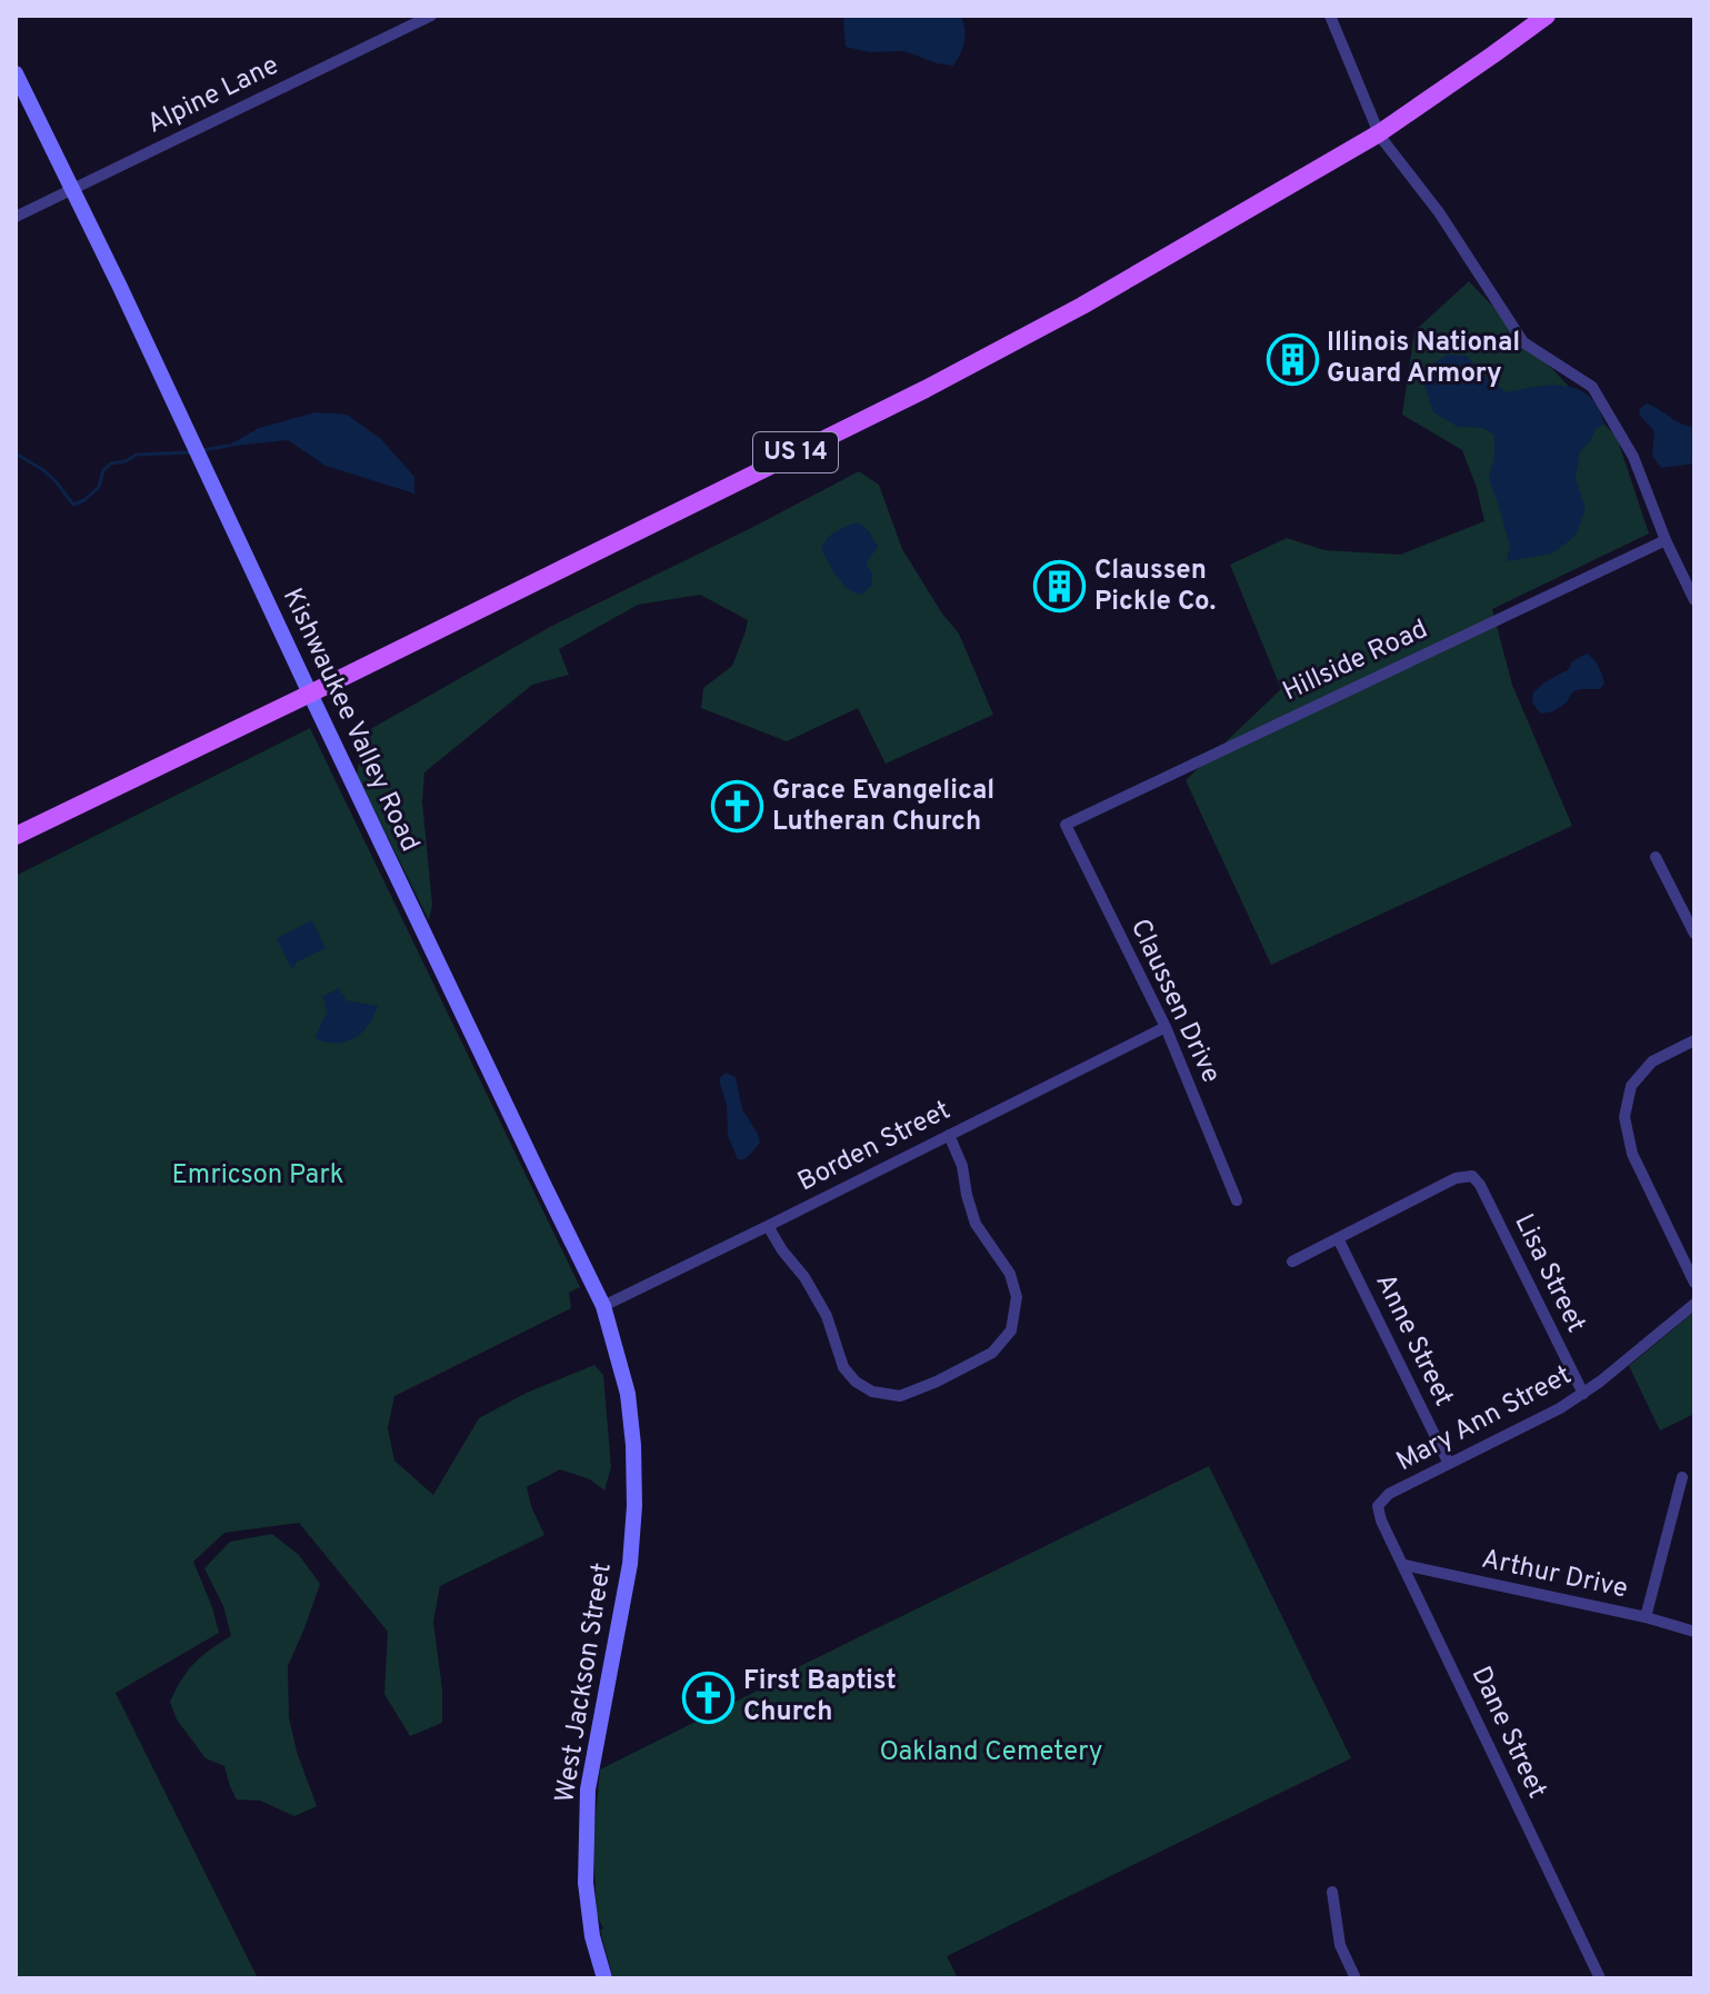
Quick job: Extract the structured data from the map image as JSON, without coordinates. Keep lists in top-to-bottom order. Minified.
{"streets":{"main road":["US 14"],"street":["Alpine Lane","Hillside Road","Kishwaukee Valley Road","Claussen Drive","Borden Street","Lisa Street","Anne Street","Mary Ann Street","Arthur Drive","West Jackson Street","Dane Street"]},"crossings":[["Alpine Lane","Kishwaukee Valley Road"],["US 14","Kishwaukee Valley Road"],["Hillside Road","Claussen Drive"],["Kishwaukee Valley Road","Borden Street"],["Kishwaukee Valley Road","West Jackson Street"],["Claussen Drive","Borden Street"],["Lisa Street","Anne Street"],["Lisa Street","Mary Ann Street"],["Anne Street","Mary Ann Street"],["Mary Ann Street","Dane Street"],["Arthur Drive","Dane Street"]],"parks":["Emricson Park","Oakland Cemetery"],"places":{"building":["Illinois National Guard Armory","Claussen Pickle Co."],"church":["Grace Evangelical Lutheran Church","First Baptist Church"]}}
